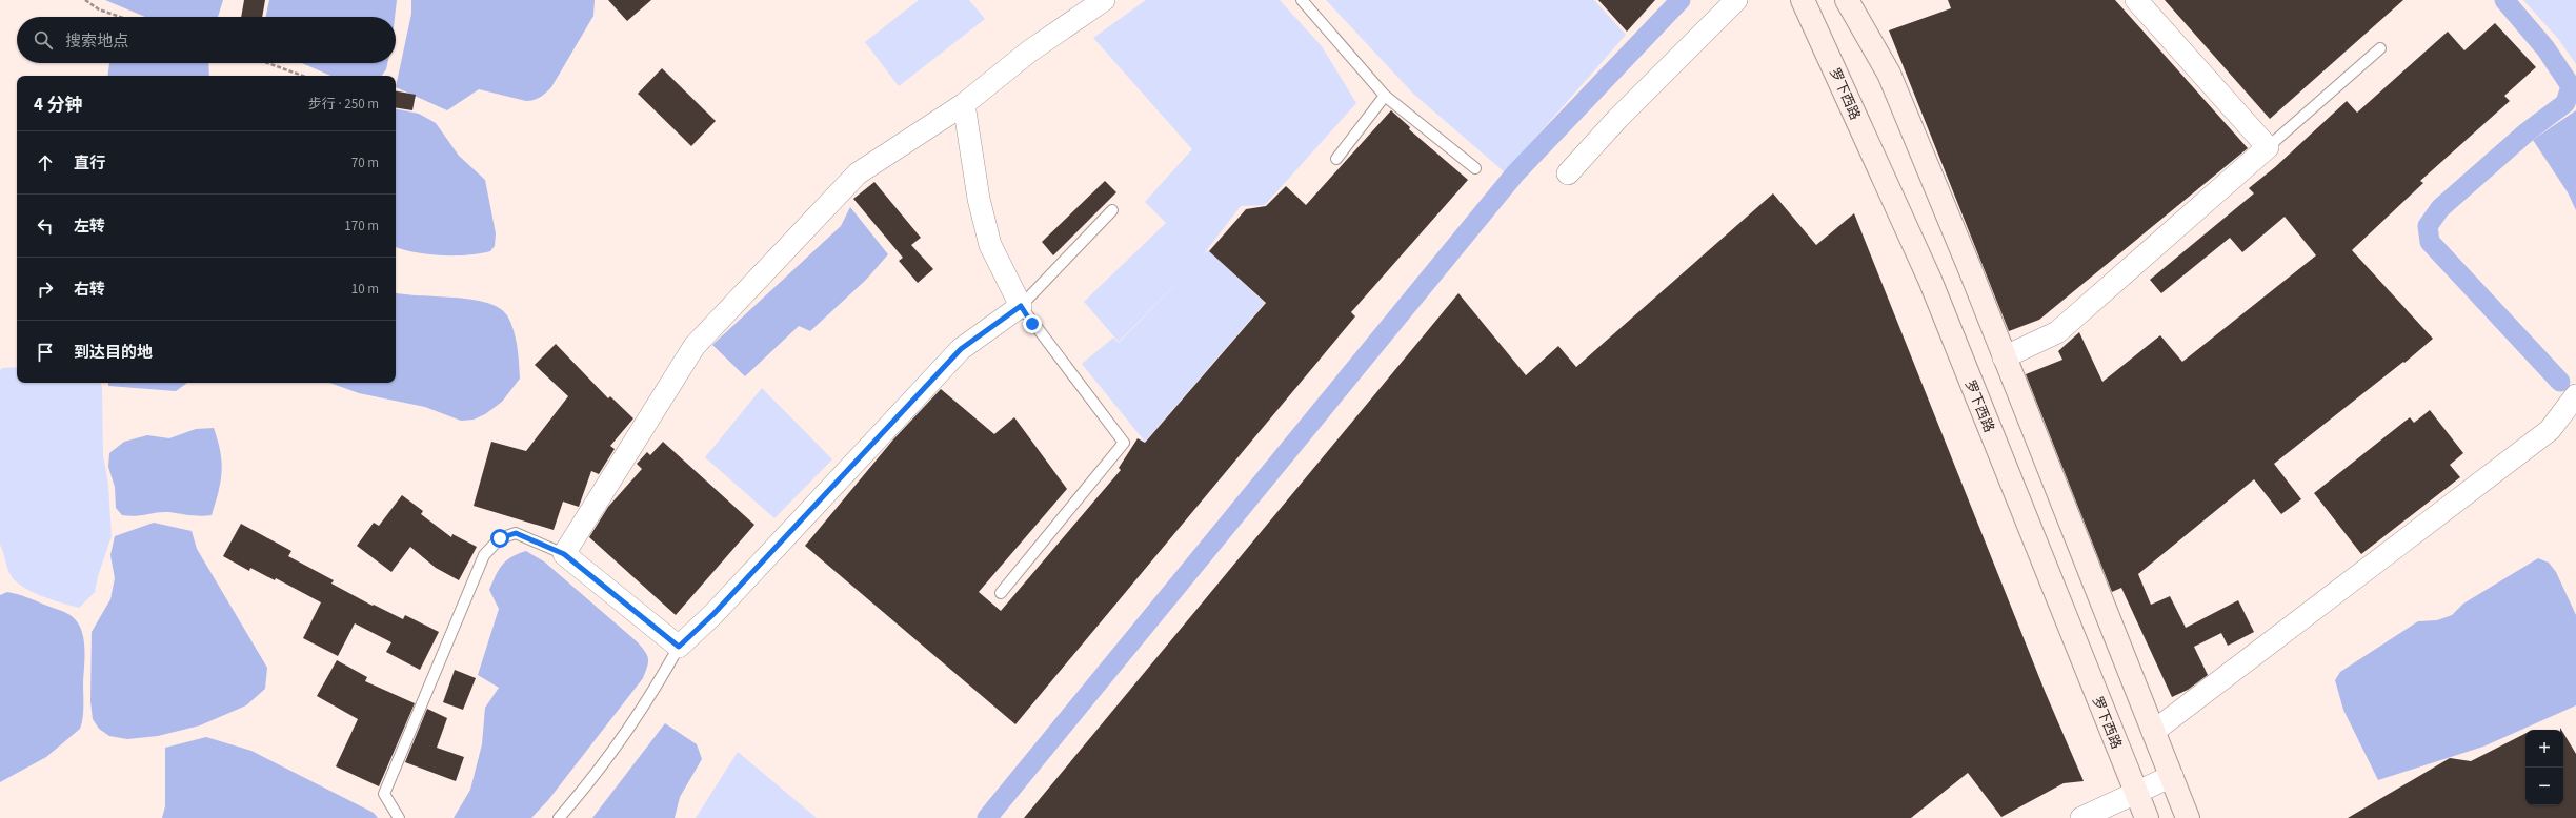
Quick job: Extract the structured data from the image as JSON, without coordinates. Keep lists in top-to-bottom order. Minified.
{"streets":{"main road":["罗下西路"]},"page":{"search":"搜索地点","heading":["4 分钟","步行 · 250 m"],"list":[["直行","70 m"],["左转","170 m"],["右转","10 m"],"到达目的地"],"map_buttons":["+","−"]}}
